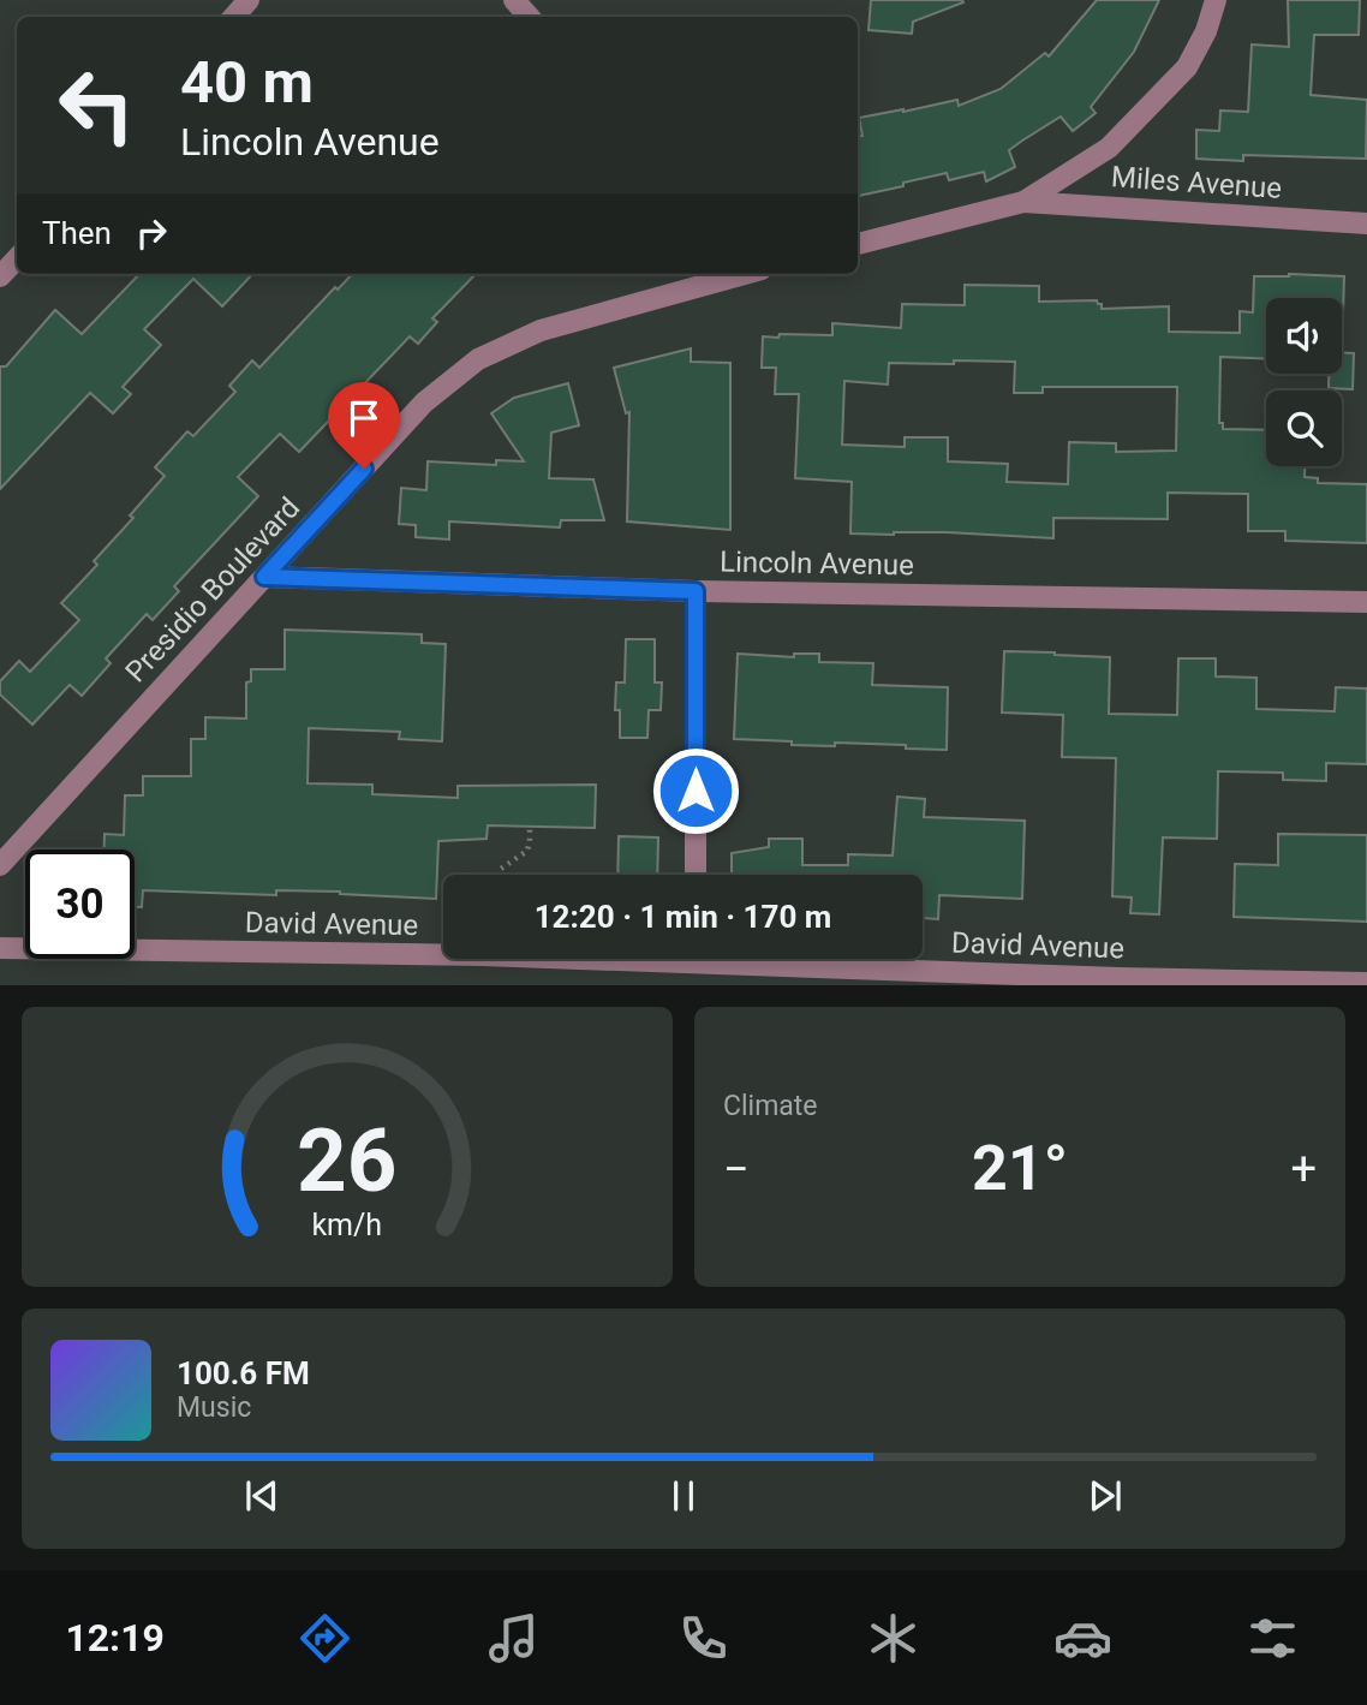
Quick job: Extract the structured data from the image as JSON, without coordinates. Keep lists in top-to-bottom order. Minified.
{"streets":{"street":["Miles Avenue","Lincoln Avenue","Presidio Boulevard","David Avenue"]},"crossings":[["Lincoln Avenue","Presidio Boulevard"]],"page":{"turn":["40 m","Lincoln Avenue"],"then":"Then","limit":"30","trip":"12:20 · 1 min · 170 m","tile":"Climate","heat":["−","21°","+"],"song":["100.6 FM","Music"],"tabs":"12:19","gauge":["26","km/h"]}}
